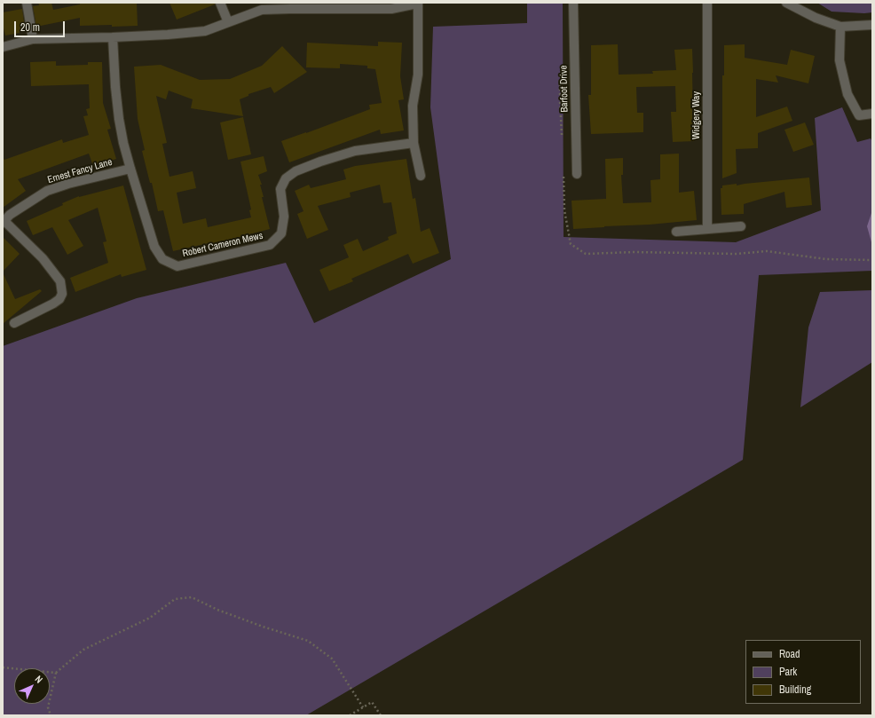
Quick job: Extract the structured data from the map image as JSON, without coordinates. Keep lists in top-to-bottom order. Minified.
{"streets":{"street":["Barfoot Drive","Widgery Way","Ernest Fancy Lane","Robert Cameron Mews"]},"crossings":[["Ernest Fancy Lane","Robert Cameron Mews"]],"legend":["Road","Park","Building"],"scale_bar":"20 m","north":"top right"}
